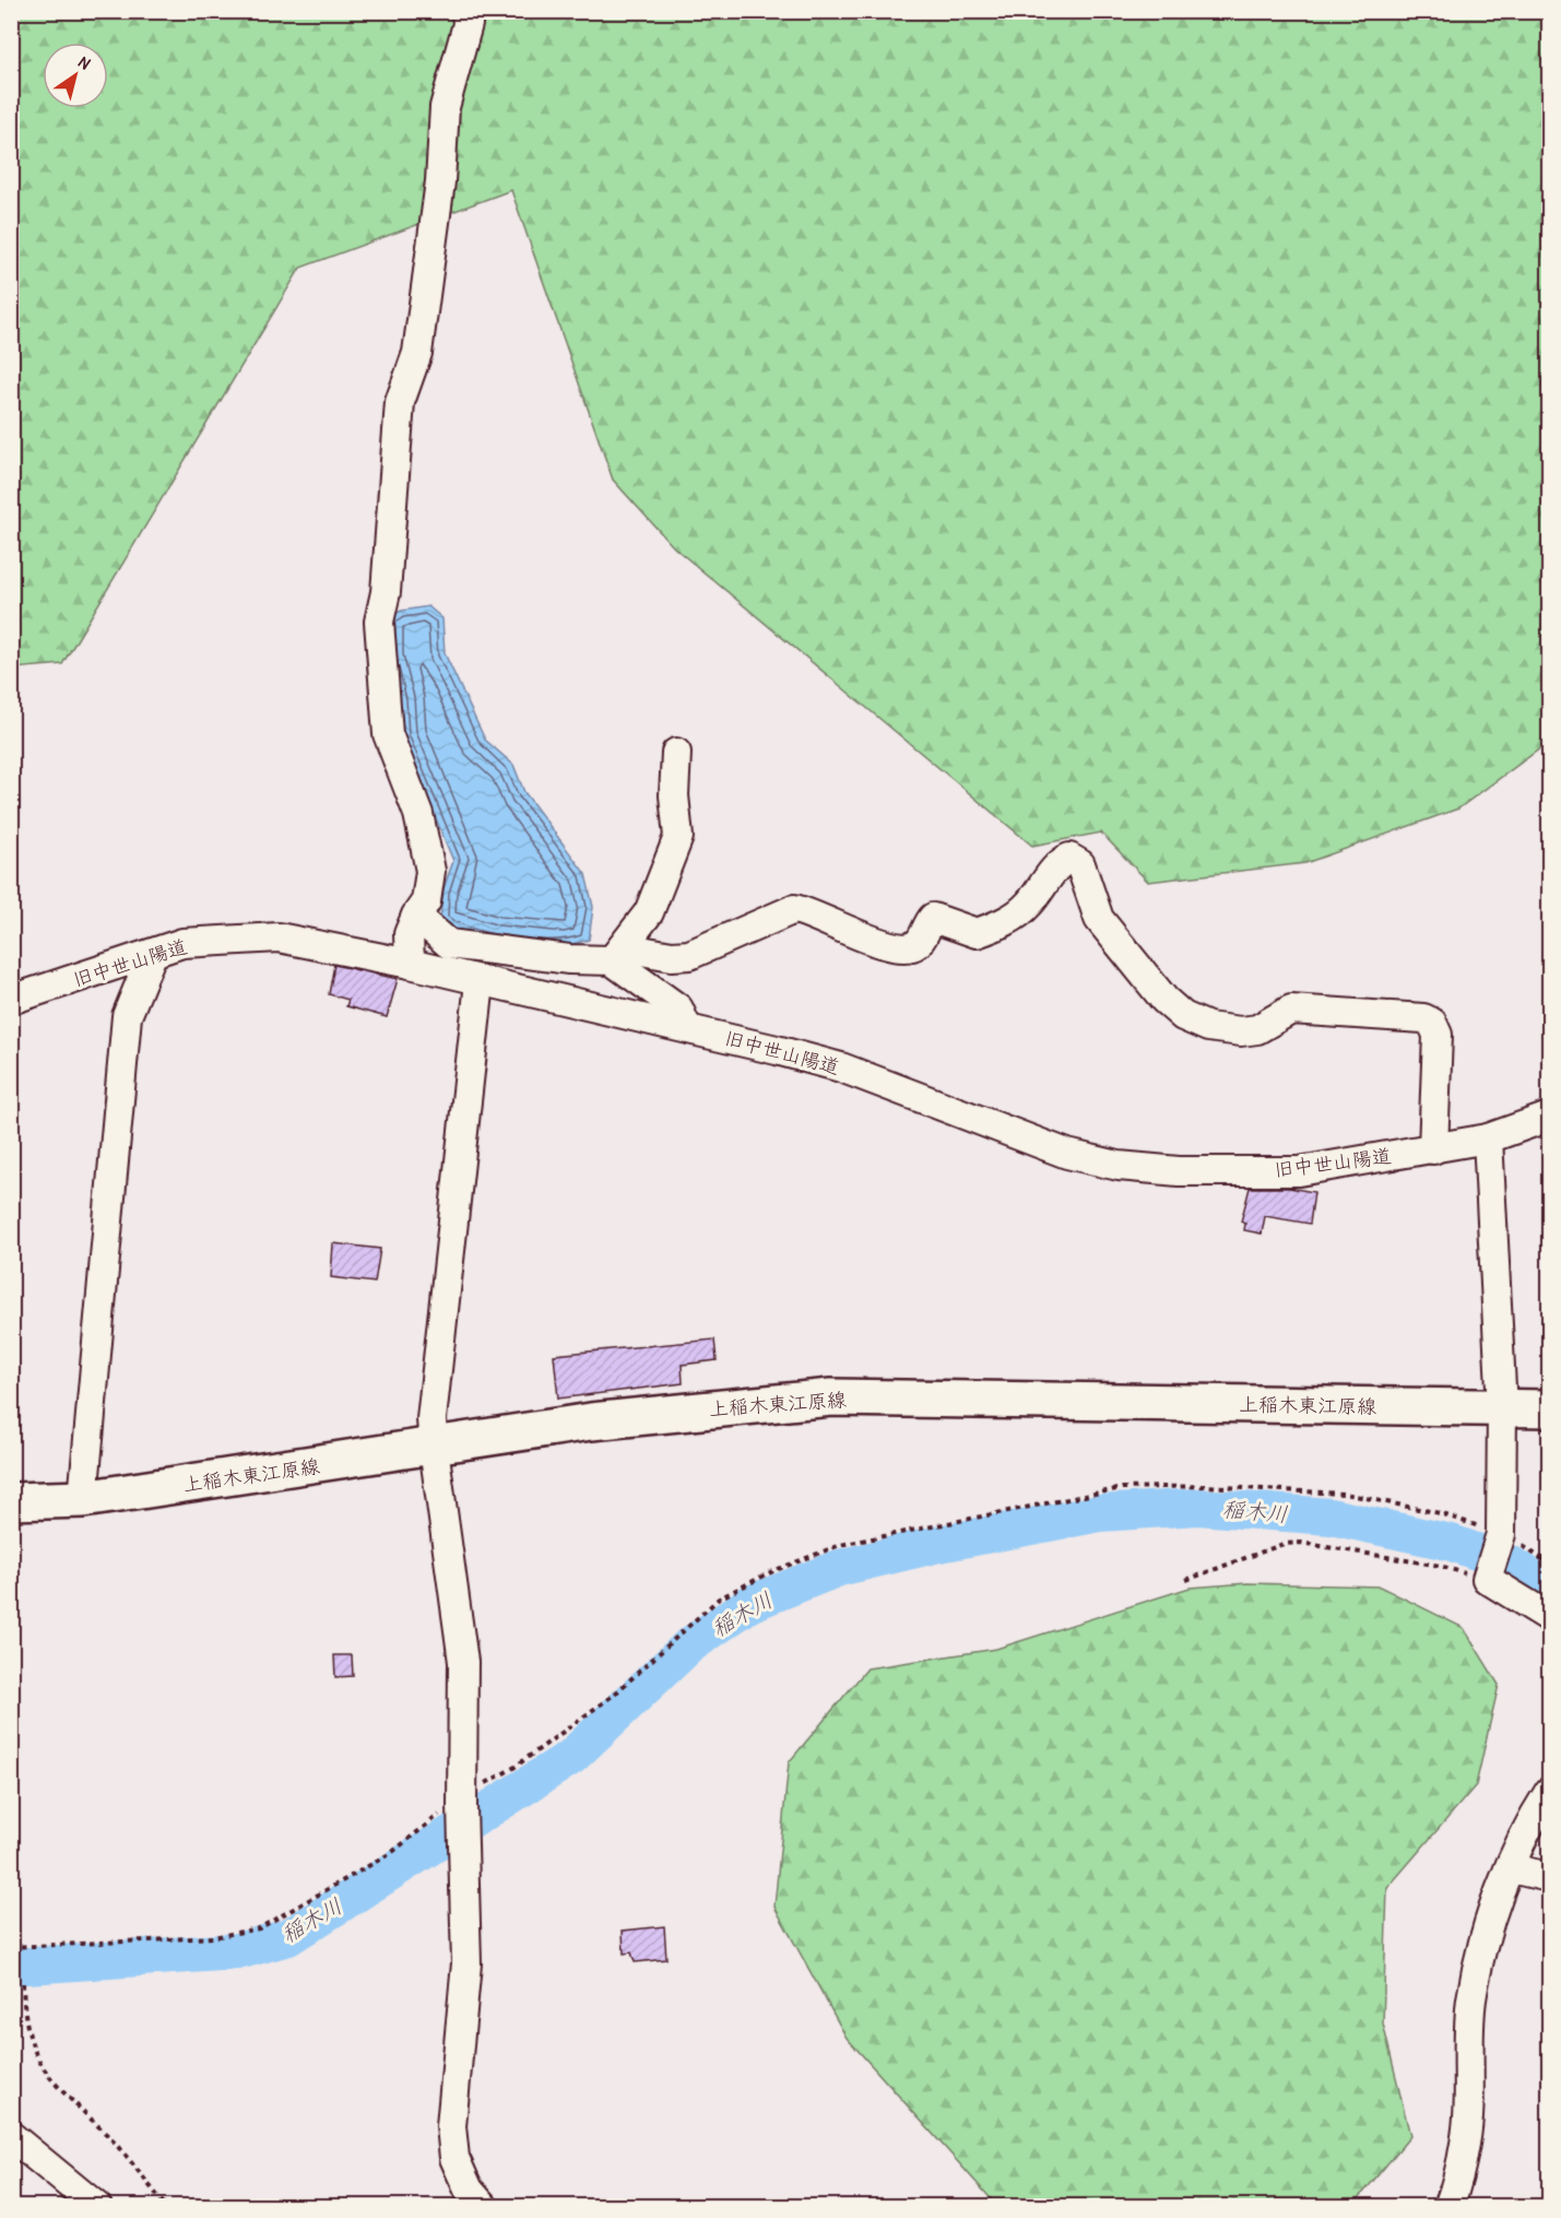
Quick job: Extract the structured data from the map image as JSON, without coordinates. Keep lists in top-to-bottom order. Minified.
{"streets":{"main road":["上稲木東江原線"],"street":["旧中世山陽道"]},"water":["稲木川"],"north":"top right"}
